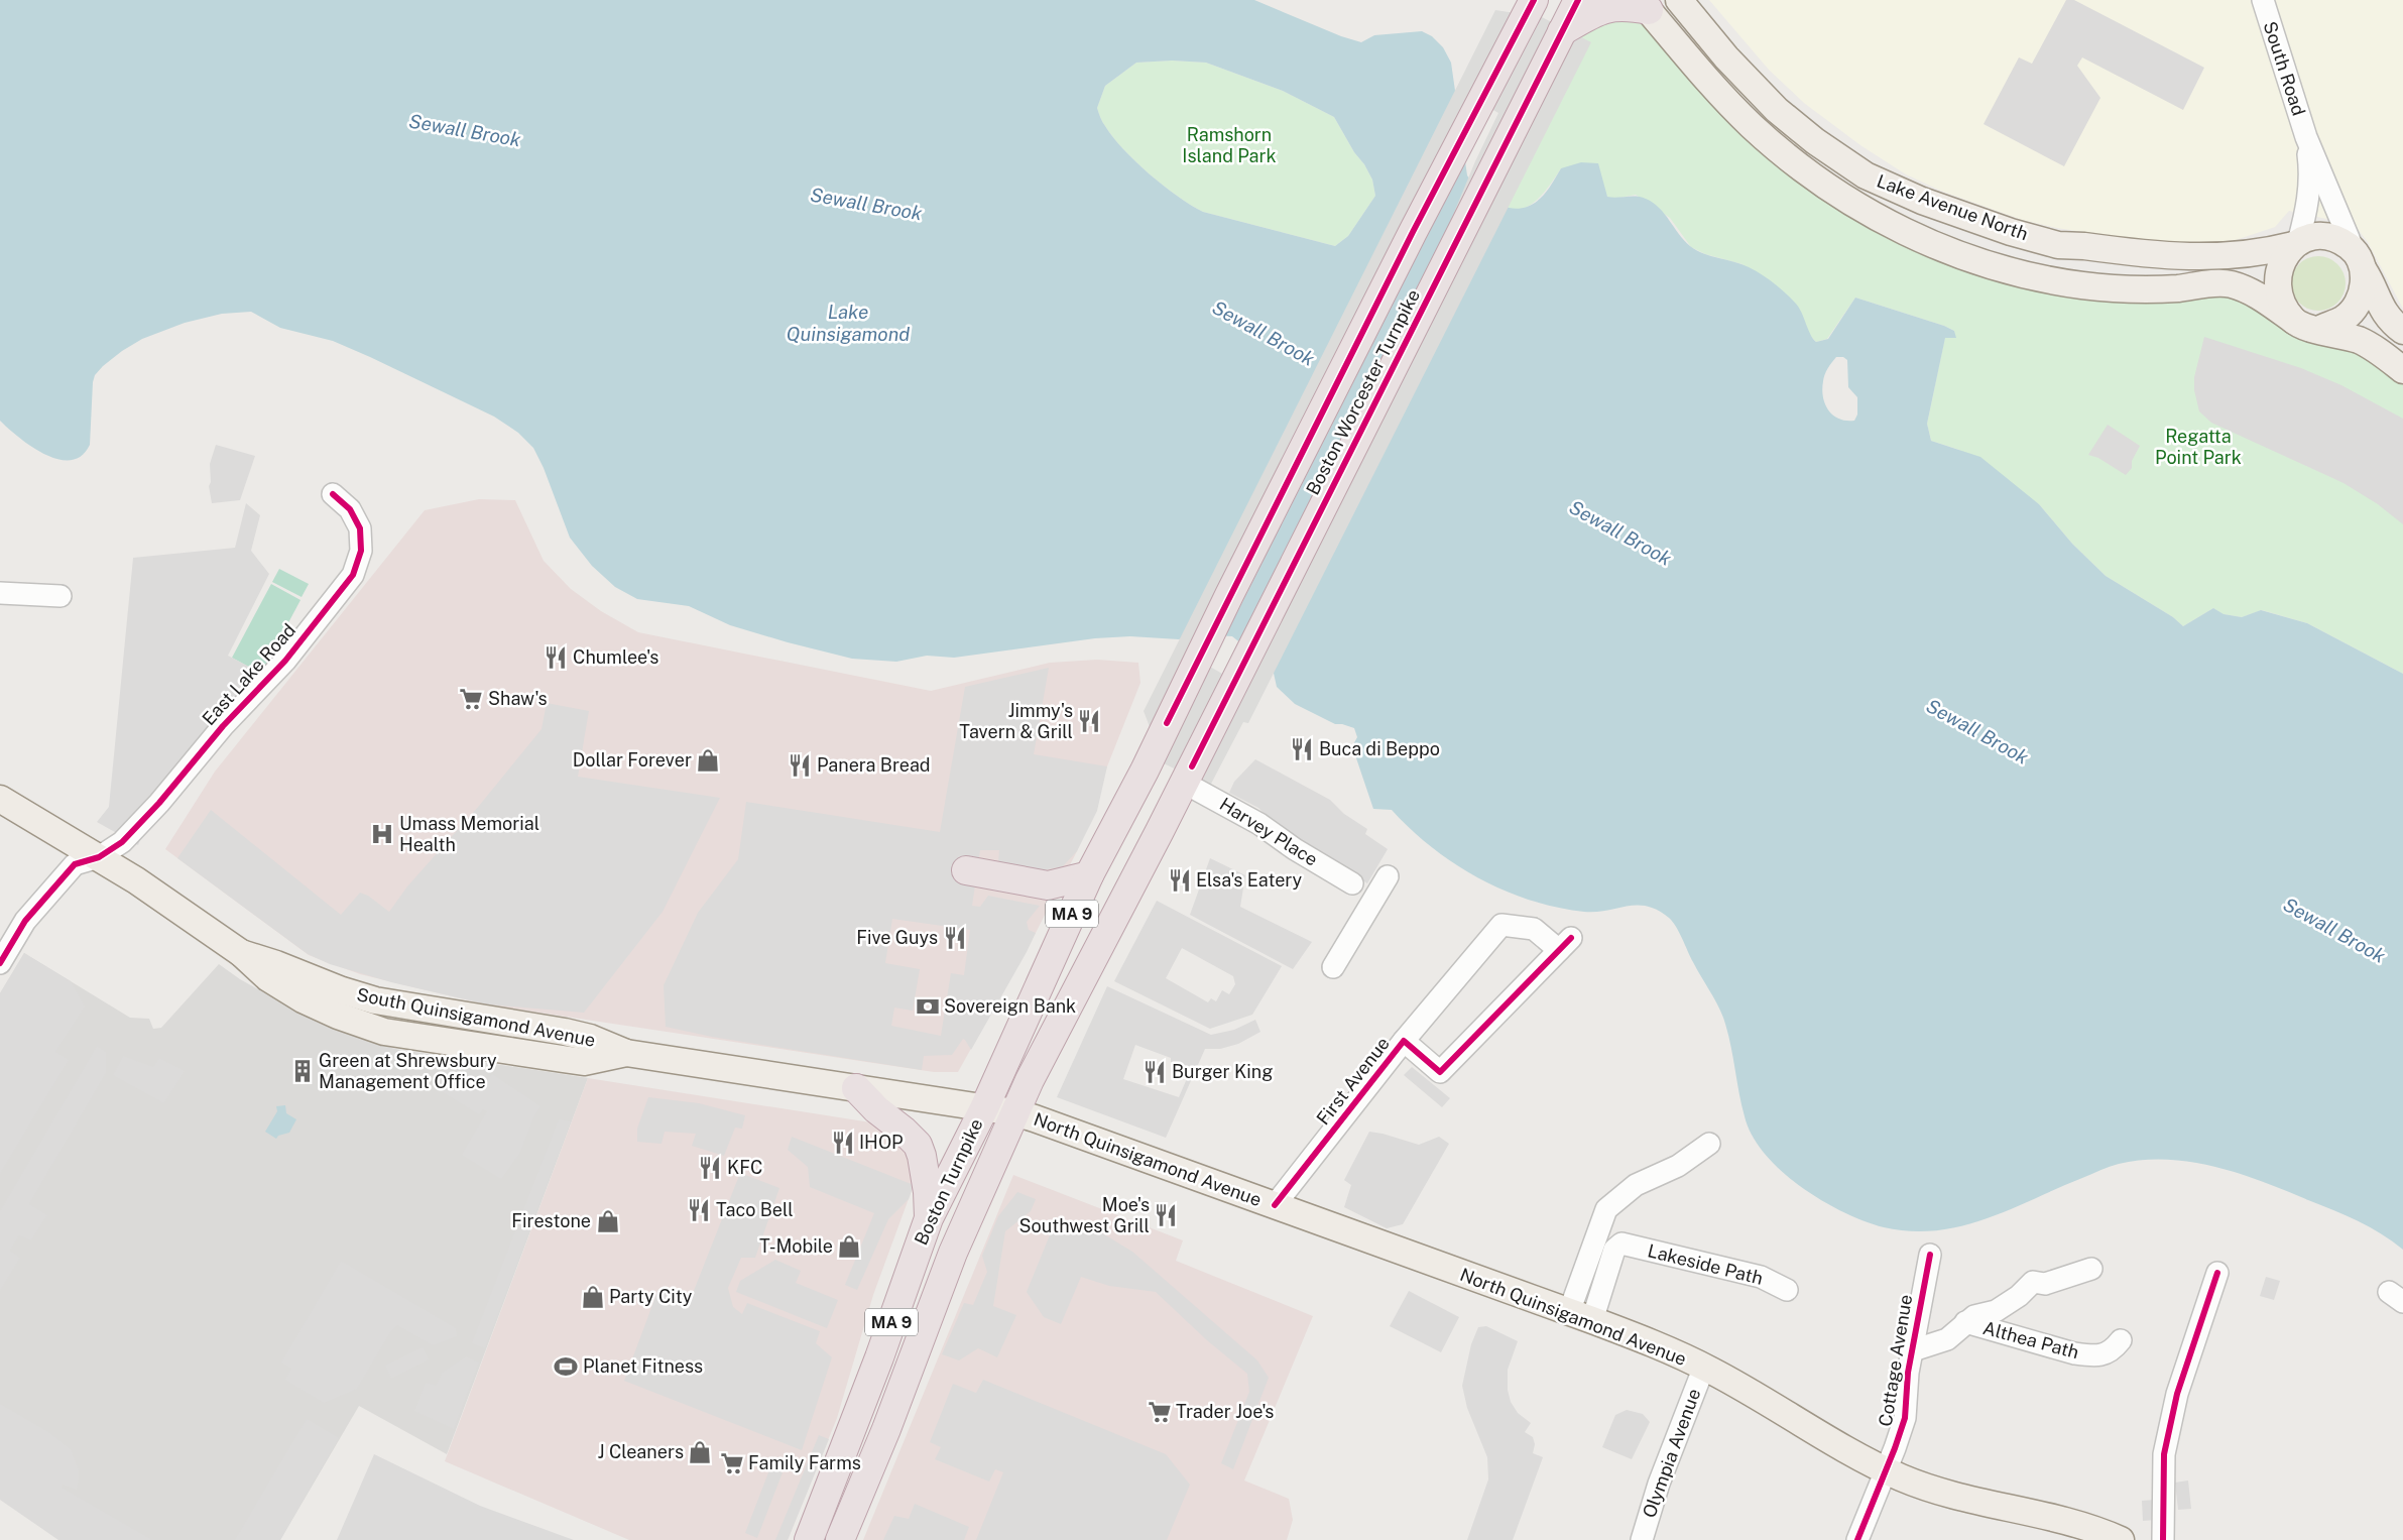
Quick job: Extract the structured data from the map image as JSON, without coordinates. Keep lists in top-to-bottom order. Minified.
{"streets":{"highway":["Boston Worcester Turnpike","MA 9","Boston Turnpike"],"main road":["Lake Avenue North","South Quinsigamond Avenue","North Quinsigamond Avenue"],"street":["South Road","East Lake Road","Harvey Place","First Avenue","Lakeside Path","Althea Path","Cottage Avenue","Olympia Avenue"]},"crossings":[["South Road","Lake Avenue North"],["Boston Worcester Turnpike","Harvey Place"],["Boston Worcester Turnpike","MA 9"],["Boston Worcester Turnpike","South Quinsigamond Avenue"],["Boston Worcester Turnpike","North Quinsigamond Avenue"],["Boston Worcester Turnpike","Boston Turnpike"],["East Lake Road","South Quinsigamond Avenue"],["South Quinsigamond Avenue","North Quinsigamond Avenue"],["South Quinsigamond Avenue","Boston Turnpike"],["First Avenue","North Quinsigamond Avenue"],["North Quinsigamond Avenue","Boston Turnpike"],["North Quinsigamond Avenue","Cottage Avenue"],["North Quinsigamond Avenue","Olympia Avenue"]],"water":["Sewall Brook","Lake Quinsigamond"],"parks":["Ramshorn Island Park","Regatta Point Park"],"places":{"restaurant":["Chumlee's","Jimmy's Tavern & Grill","Buca di Beppo","Panera Bread","Elsa's Eatery","Five Guys","Burger King","IHOP","KFC","Taco Bell","Moe's Southwest Grill"],"supermarket":["Shaw's","Trader Joe's","Family Farms"],"shop":["Dollar Forever","Firestone","T-Mobile","Party City","J Cleaners"],"hospital":["Umass Memorial Health"],"bank":["Sovereign Bank"],"building":["Green at Shrewsbury Management Office"],"sports":["Planet Fitness"]}}
